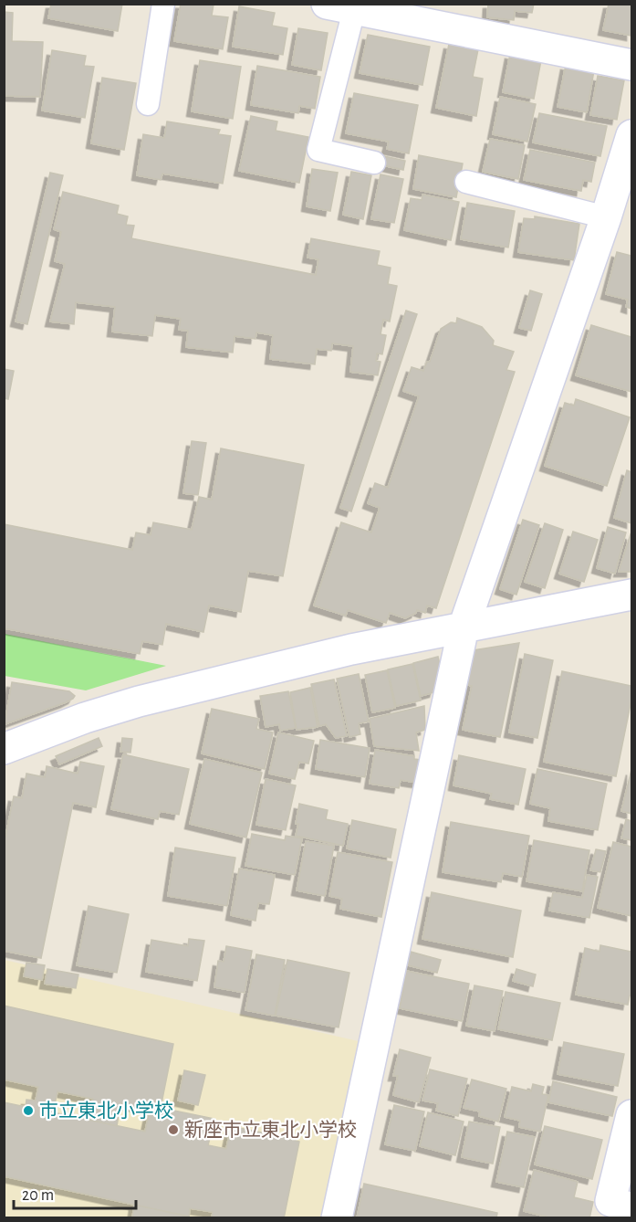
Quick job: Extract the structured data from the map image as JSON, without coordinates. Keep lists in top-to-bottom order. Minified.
{"places":["市立東北小学校","新座市立東北小学校"],"scale_bar":"20 m"}
